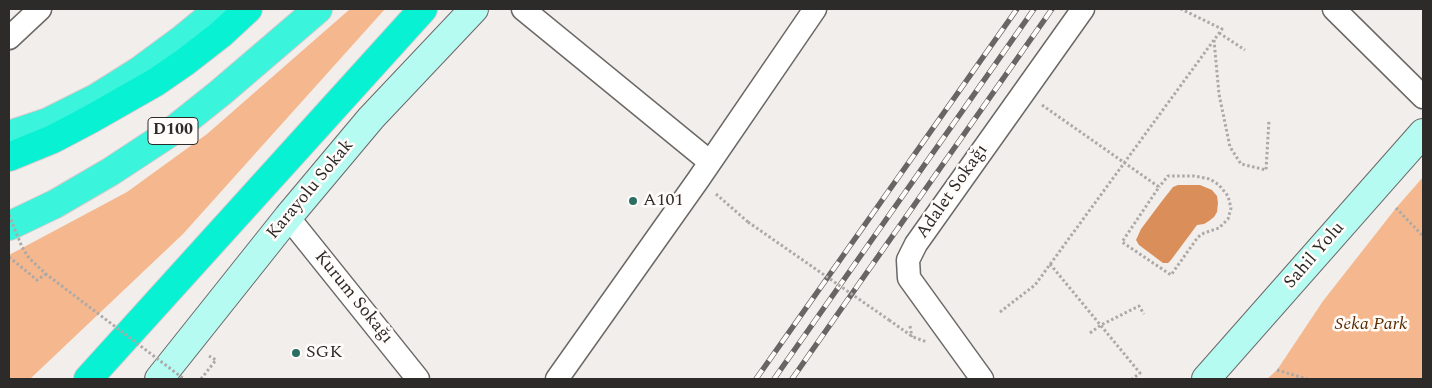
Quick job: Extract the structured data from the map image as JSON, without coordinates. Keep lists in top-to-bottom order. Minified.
{"streets":{"highway":["D100"],"main road":["Karayolu Sokak","Sahil Yolu"],"street":["Adalet Sokağı","Kurum Sokağı"]},"crossings":[["Karayolu Sokak","Kurum Sokağı"]],"parks":["Seka Park"],"places":["A101","SGK"]}
